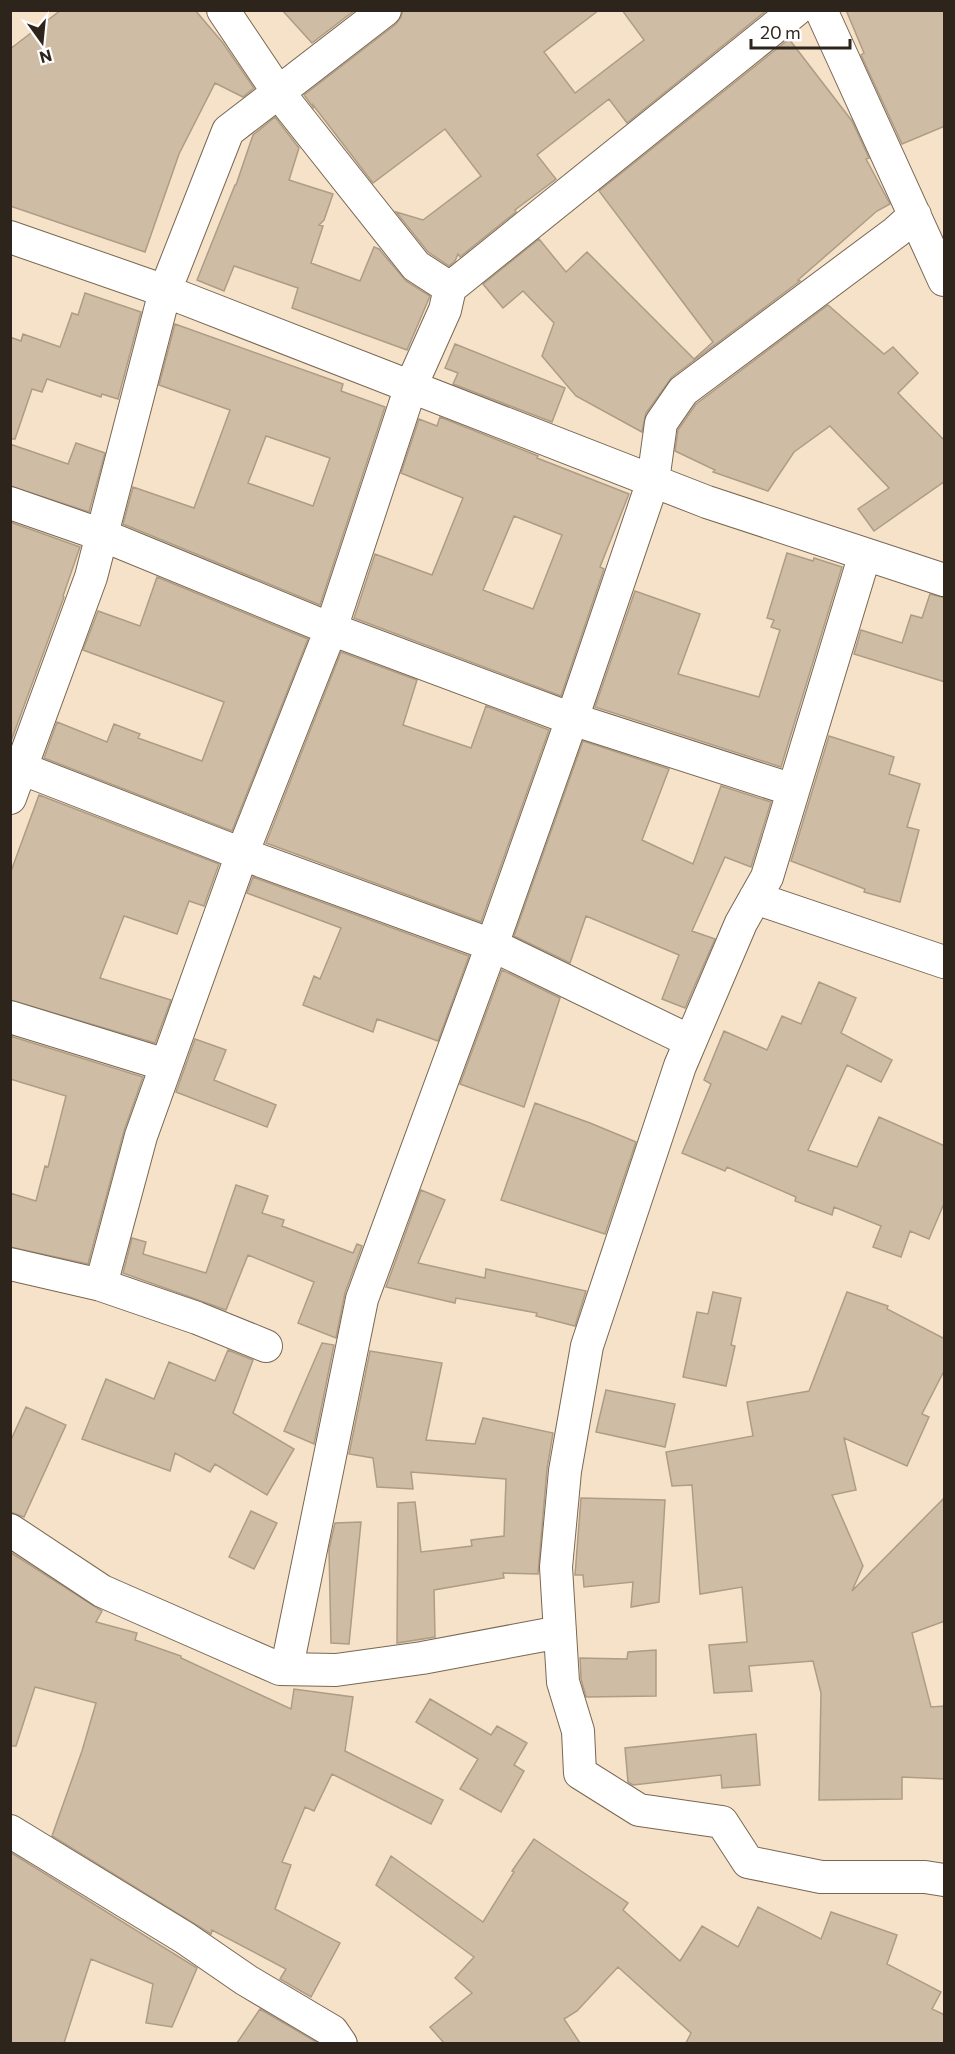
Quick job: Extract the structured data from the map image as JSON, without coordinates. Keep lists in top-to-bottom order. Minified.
{"scale_bar":"20 m","north":"bottom"}
